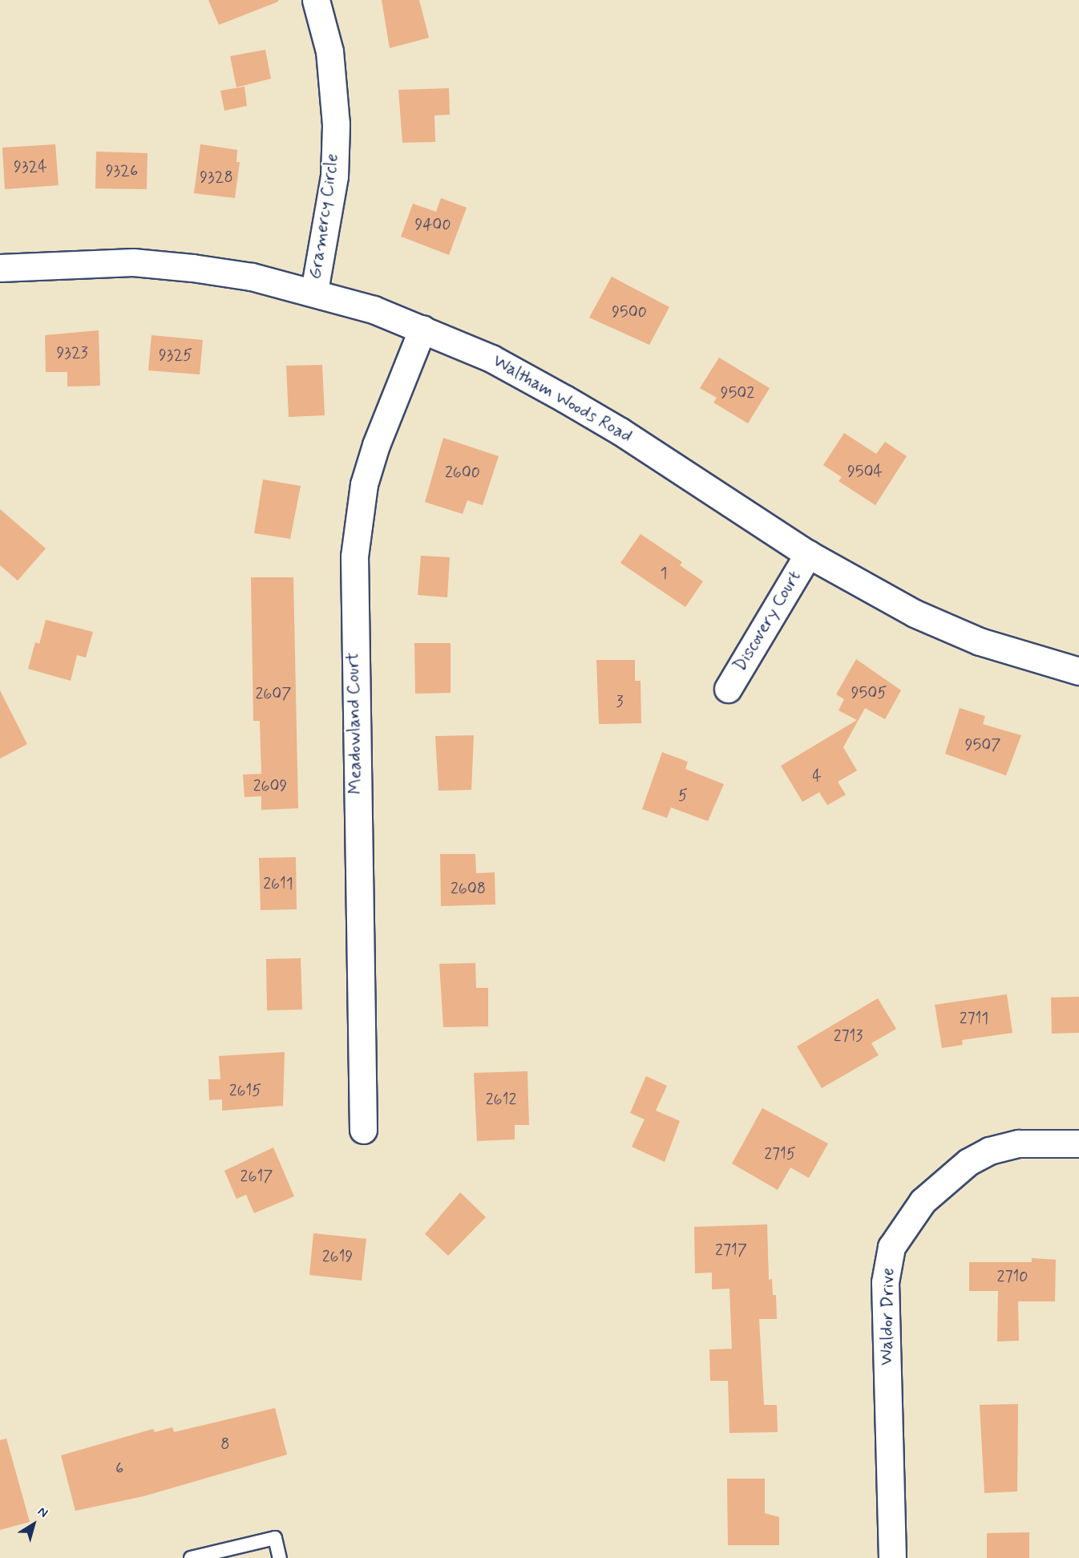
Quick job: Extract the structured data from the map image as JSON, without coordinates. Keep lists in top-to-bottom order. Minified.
{"streets":{"street":["Gramercy Circle","Waltham Woods Road","Discovery Court","Meadowland Court","Waldor Drive"]},"crossings":[["Gramercy Circle","Waltham Woods Road"],["Waltham Woods Road","Discovery Court"],["Waltham Woods Road","Meadowland Court"]],"house_numbers":["9324","9326","9328","9400","9500","9323","9325","9502","9504","2600","1","9505","2607","3","9507","4","2609","5","2611","2608","2711","2713","2615","2612","2715","2617","2717","2619","2710","8","6"],"north":"top right"}
